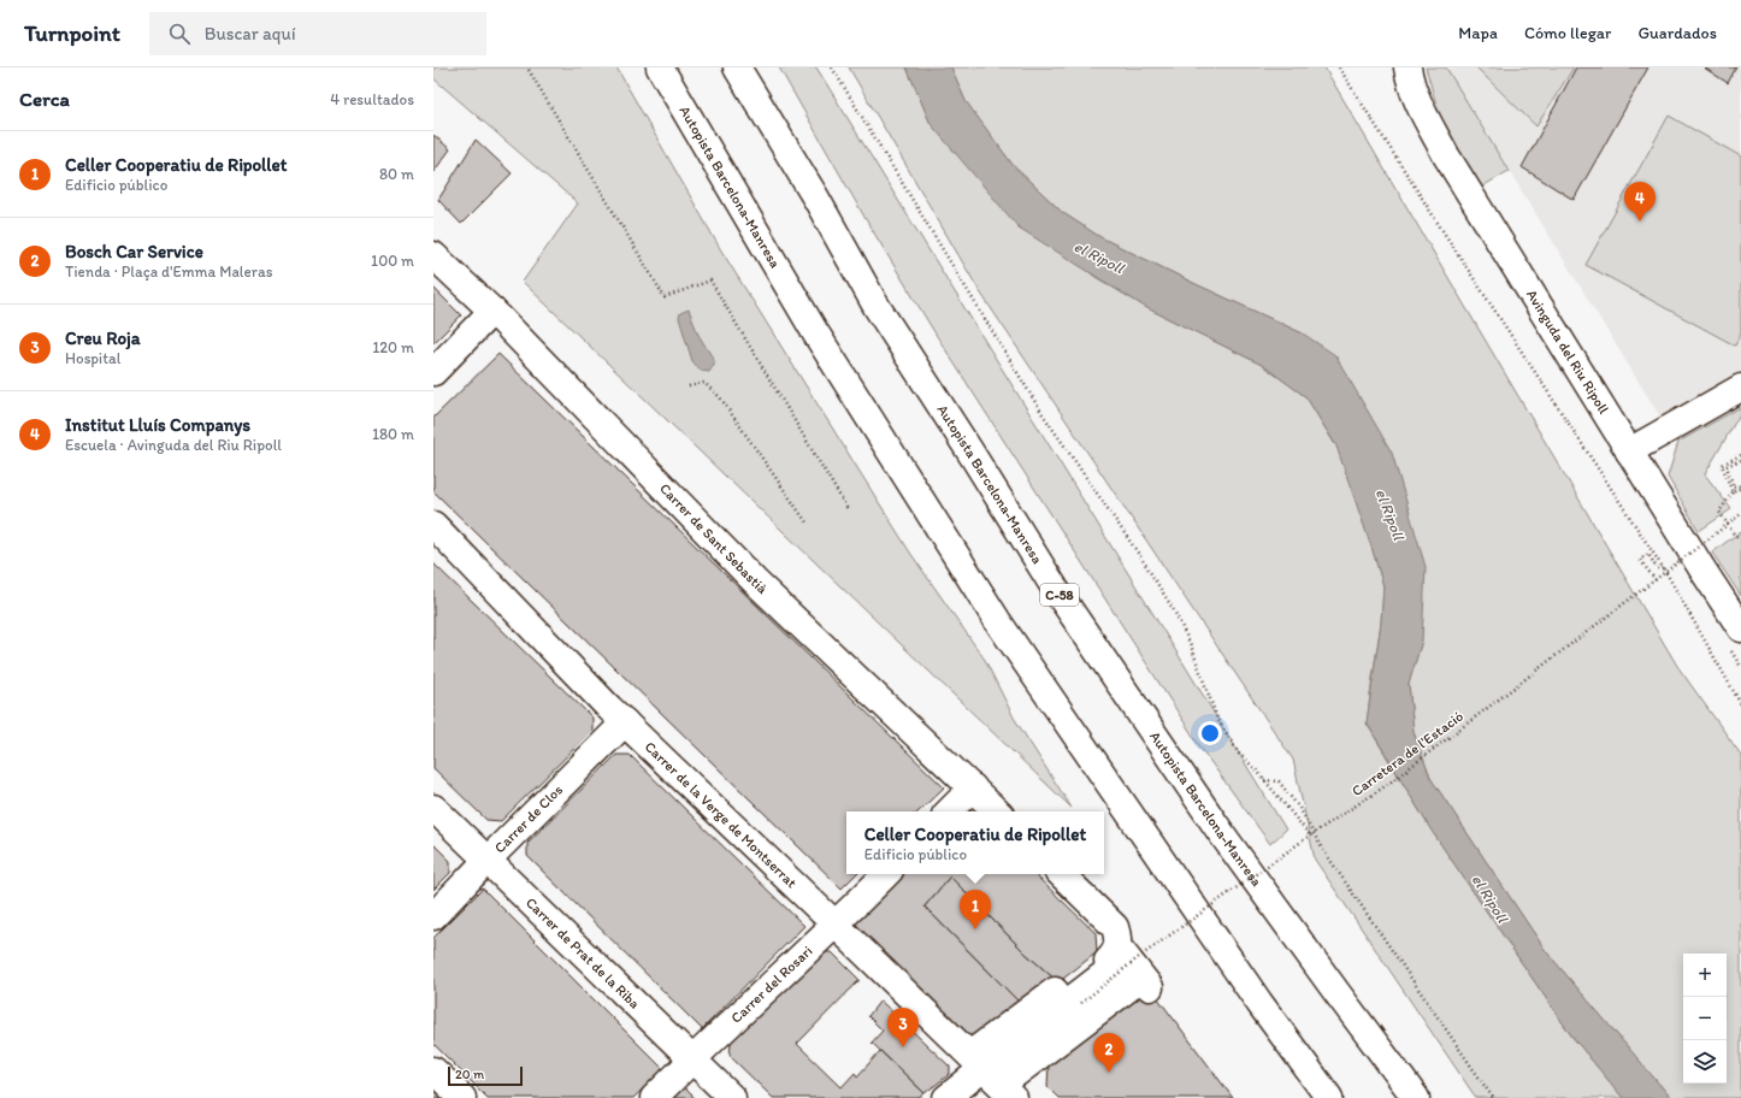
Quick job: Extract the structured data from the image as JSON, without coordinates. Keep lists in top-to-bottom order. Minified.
{"streets":{"main road":["Autopista Barcelona-Manresa","Avinguda del Riu Ripoll","Carrer de Sant Sebastià","C-58","Carrer de la Verge de Montserrat","Carrer de Clos","Carrer de Prat de la Riba","Carrer del Rosari"],"path":["Carretera de l'Estació"]},"crossings":[["Carrer de la Verge de Montserrat","Carrer de Clos"],["Carrer de la Verge de Montserrat","Carrer del Rosari"],["Carrer de Clos","Carrer de Prat de la Riba"],["Carrer de Prat de la Riba","Carrer del Rosari"]],"water":["el Ripoll"],"scale_bar":"20 m","page":{"header":"Turnpoint","search":"Buscar aquí","nav":["Mapa","Cómo llegar","Guardados"],"heading":["Cerca","4 resultados"],"list":[{"mark":"1","name":"Celler Cooperatiu de Ripollet","note":"Edificio público","value":"80 m"},{"mark":"2","name":"Bosch Car Service","note":"Tienda · Plaça d'Emma Maleras","value":"100 m"},{"mark":"3","name":"Creu Roja","note":"Hospital","value":"120 m"},{"mark":"4","name":"Institut Lluís Companys","note":"Escuela · Avinguda del Riu Ripoll","value":"180 m"}],"pins":["4","1","3","2"],"popup":["Celler Cooperatiu de Ripollet","Edificio público"],"map_buttons":["+","−"],"scale":"20 m"}}
